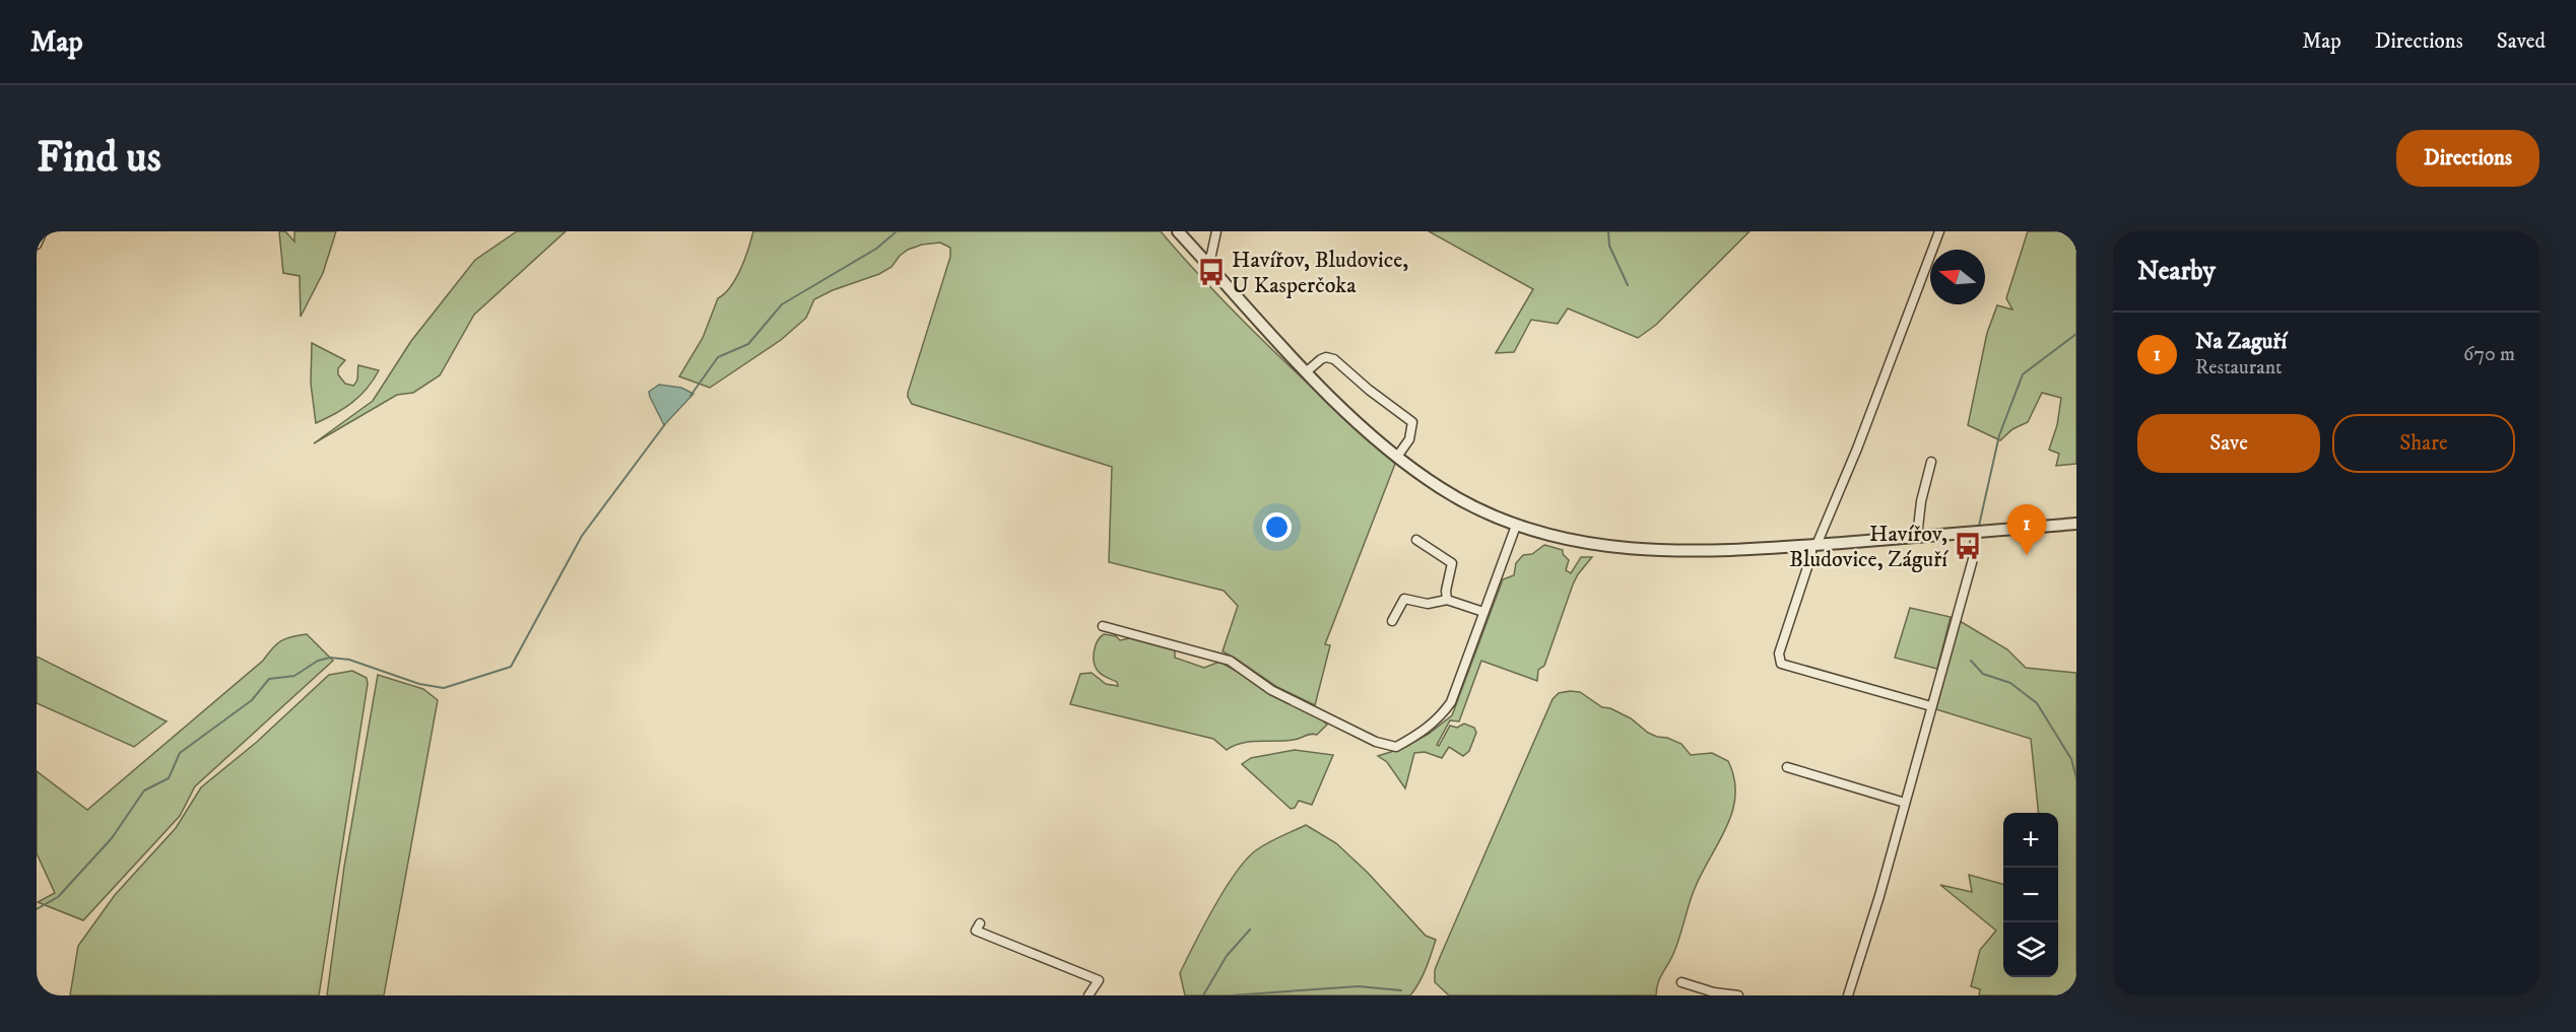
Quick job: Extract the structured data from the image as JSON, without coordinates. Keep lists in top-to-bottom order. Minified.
{"places":{"bus stop":["Havířov, Bludovice, U Kasperčoka","Havířov, Bludovice, Záguří"]},"north":"left","page":{"header":"Map","nav":["Map","Directions","Saved"],"buttons":["Directions",["Save","Share"]],"title":"Find us","heading":"Nearby","list":[{"mark":"1","name":"Na Zaguří","note":"Restaurant","value":"670 m"}],"pins":"1","map_buttons":["+","−"]}}
